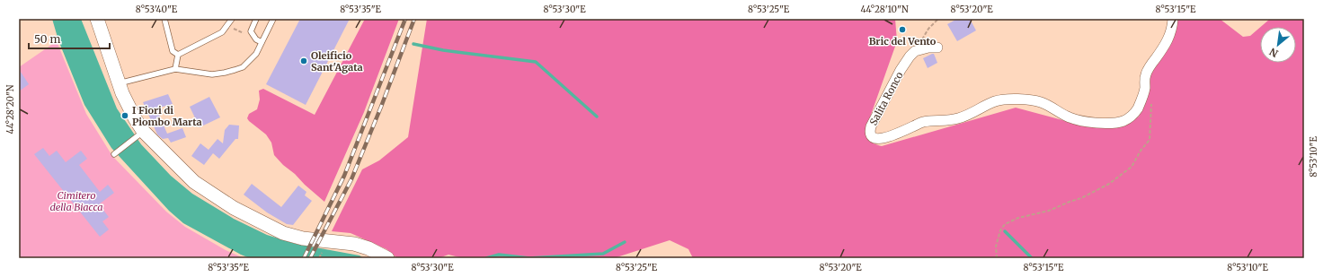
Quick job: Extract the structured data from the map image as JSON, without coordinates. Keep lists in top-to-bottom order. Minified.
{"streets":{"street":["Salita Ronco"]},"parks":["Cimitero della Biacca"],"places":["Bric del Vento","Oleificio Sant'Agata","I Fiori di Piombo Marta"],"scale_bar":"50 m","north":"bottom left","coordinates":["8°53'40\"E","8°53'35\"E","8°53'30\"E","8°53'25\"E","44°28'10\"N","8°53'20\"E","8°53'15\"E","44°28'20\"N","8°53'10\"E"]}
